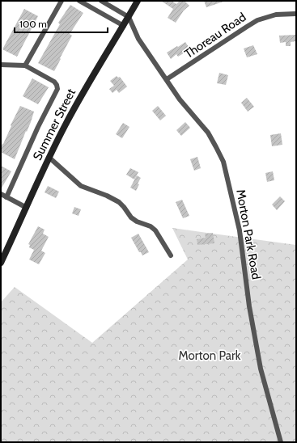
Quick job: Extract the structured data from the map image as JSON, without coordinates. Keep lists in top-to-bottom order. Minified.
{"streets":{"main road":["Summer Street"],"street":["Thoreau Road","Morton Park Road"]},"crossings":[["Thoreau Road","Morton Park Road"],["Summer Street","Morton Park Road"]],"parks":["Morton Park"],"scale_bar":"100 m"}
